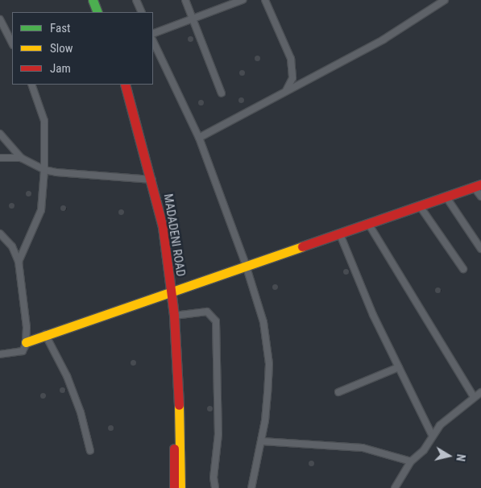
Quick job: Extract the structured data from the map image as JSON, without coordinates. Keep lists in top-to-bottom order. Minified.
{"streets":{"street":["MADADENI ROAD"]},"legend":["Fast","Slow","Jam"],"north":"right"}
